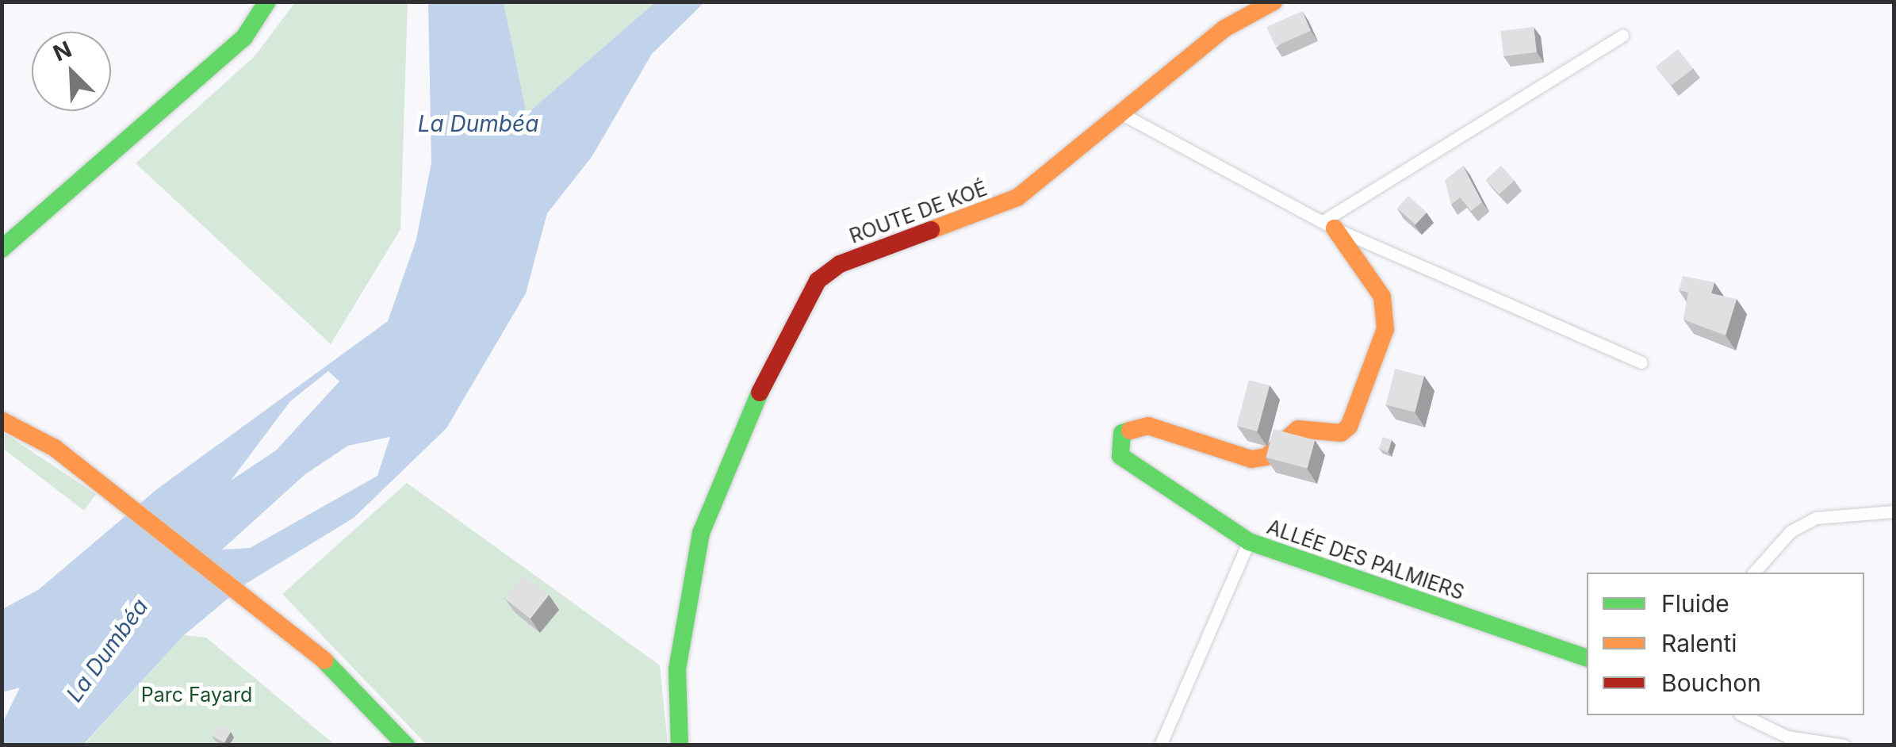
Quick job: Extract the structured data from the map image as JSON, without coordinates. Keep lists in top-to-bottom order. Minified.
{"streets":{"street":["ROUTE DE KOÉ","ALLÉE DES PALMIERS"]},"water":["La Dumbéa"],"parks":["Parc Fayard"],"legend":["Fluide","Ralenti","Bouchon"],"north":"top left"}
